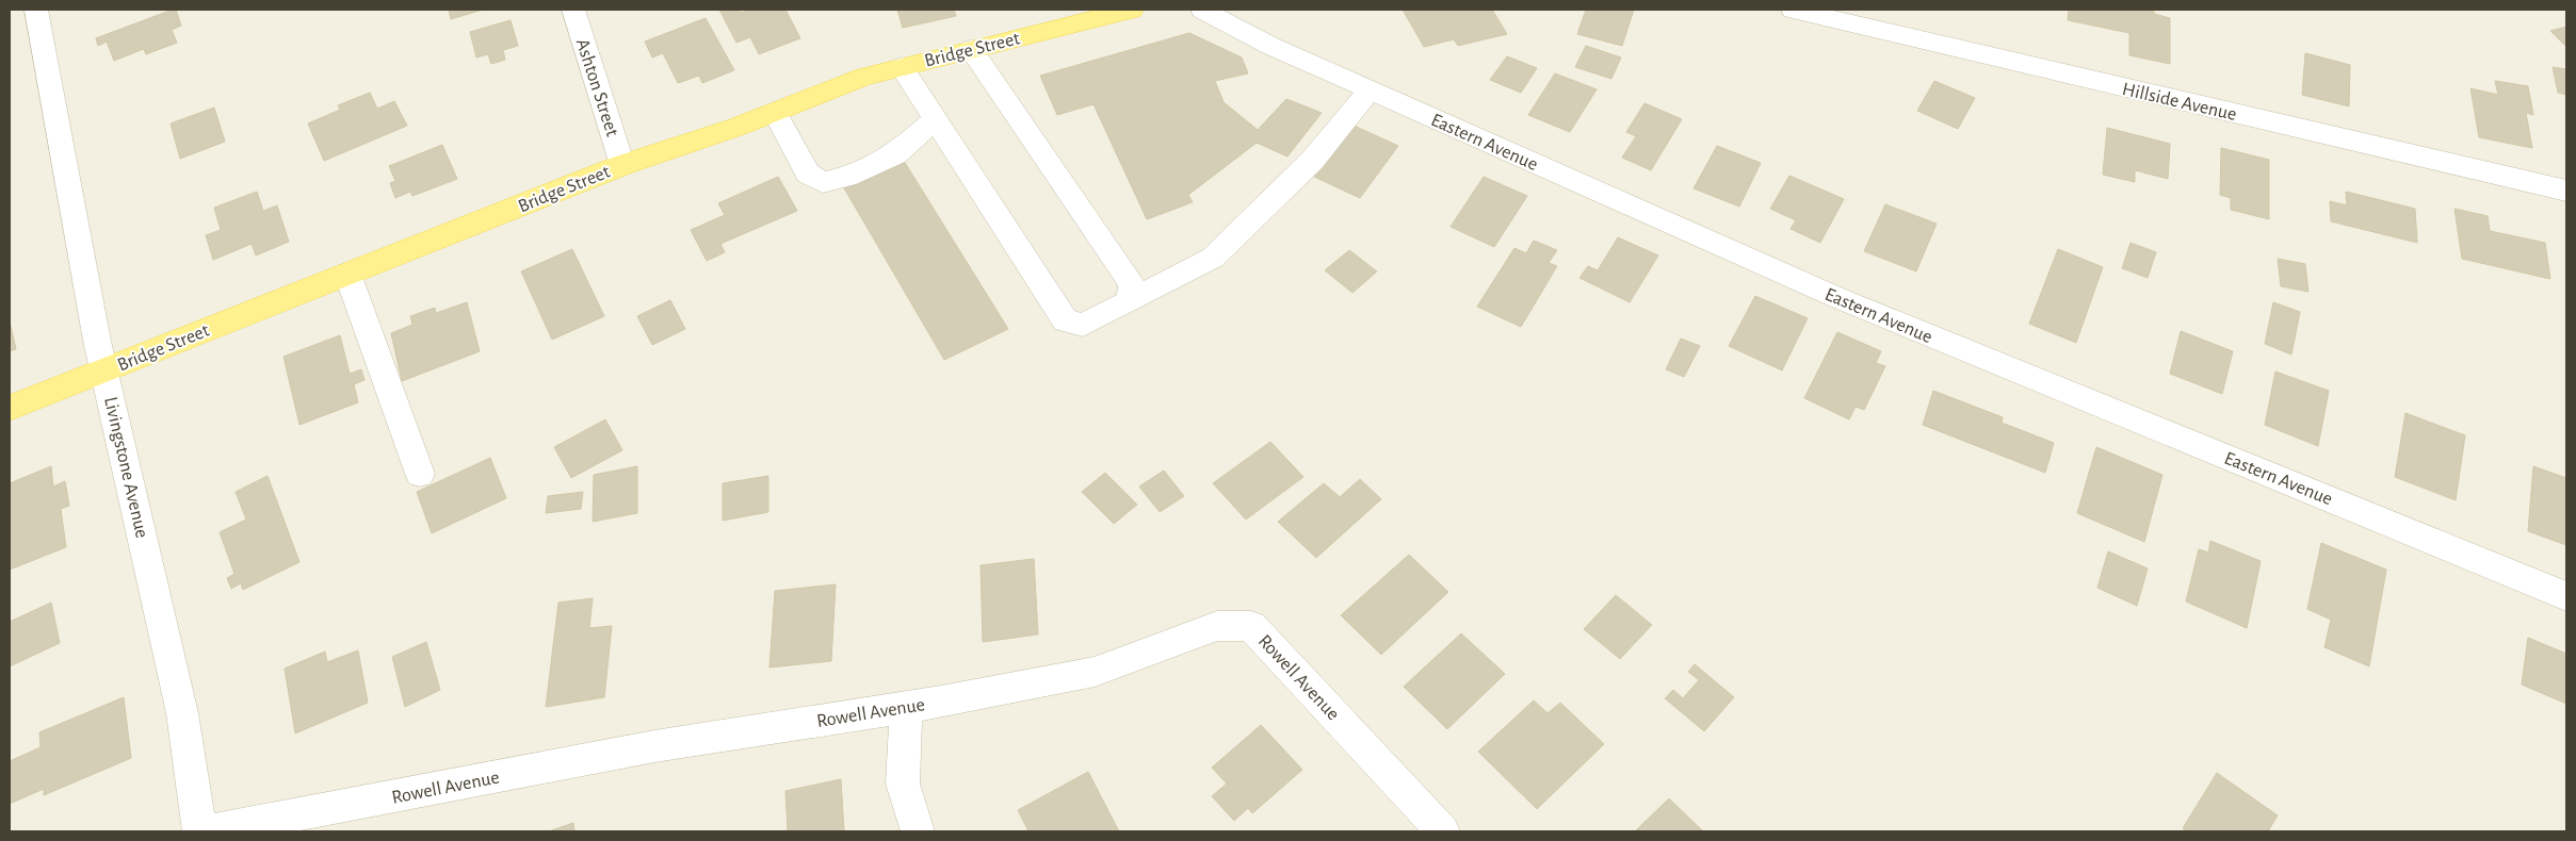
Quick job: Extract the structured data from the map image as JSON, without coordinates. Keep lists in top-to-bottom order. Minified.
{"streets":{"main road":["Bridge Street"],"street":["Ashton Street","Hillside Avenue","Eastern Avenue","Livingstone Avenue","Rowell Avenue"]},"crossings":[["Bridge Street","Ashton Street"],["Bridge Street","Livingstone Avenue"]]}
